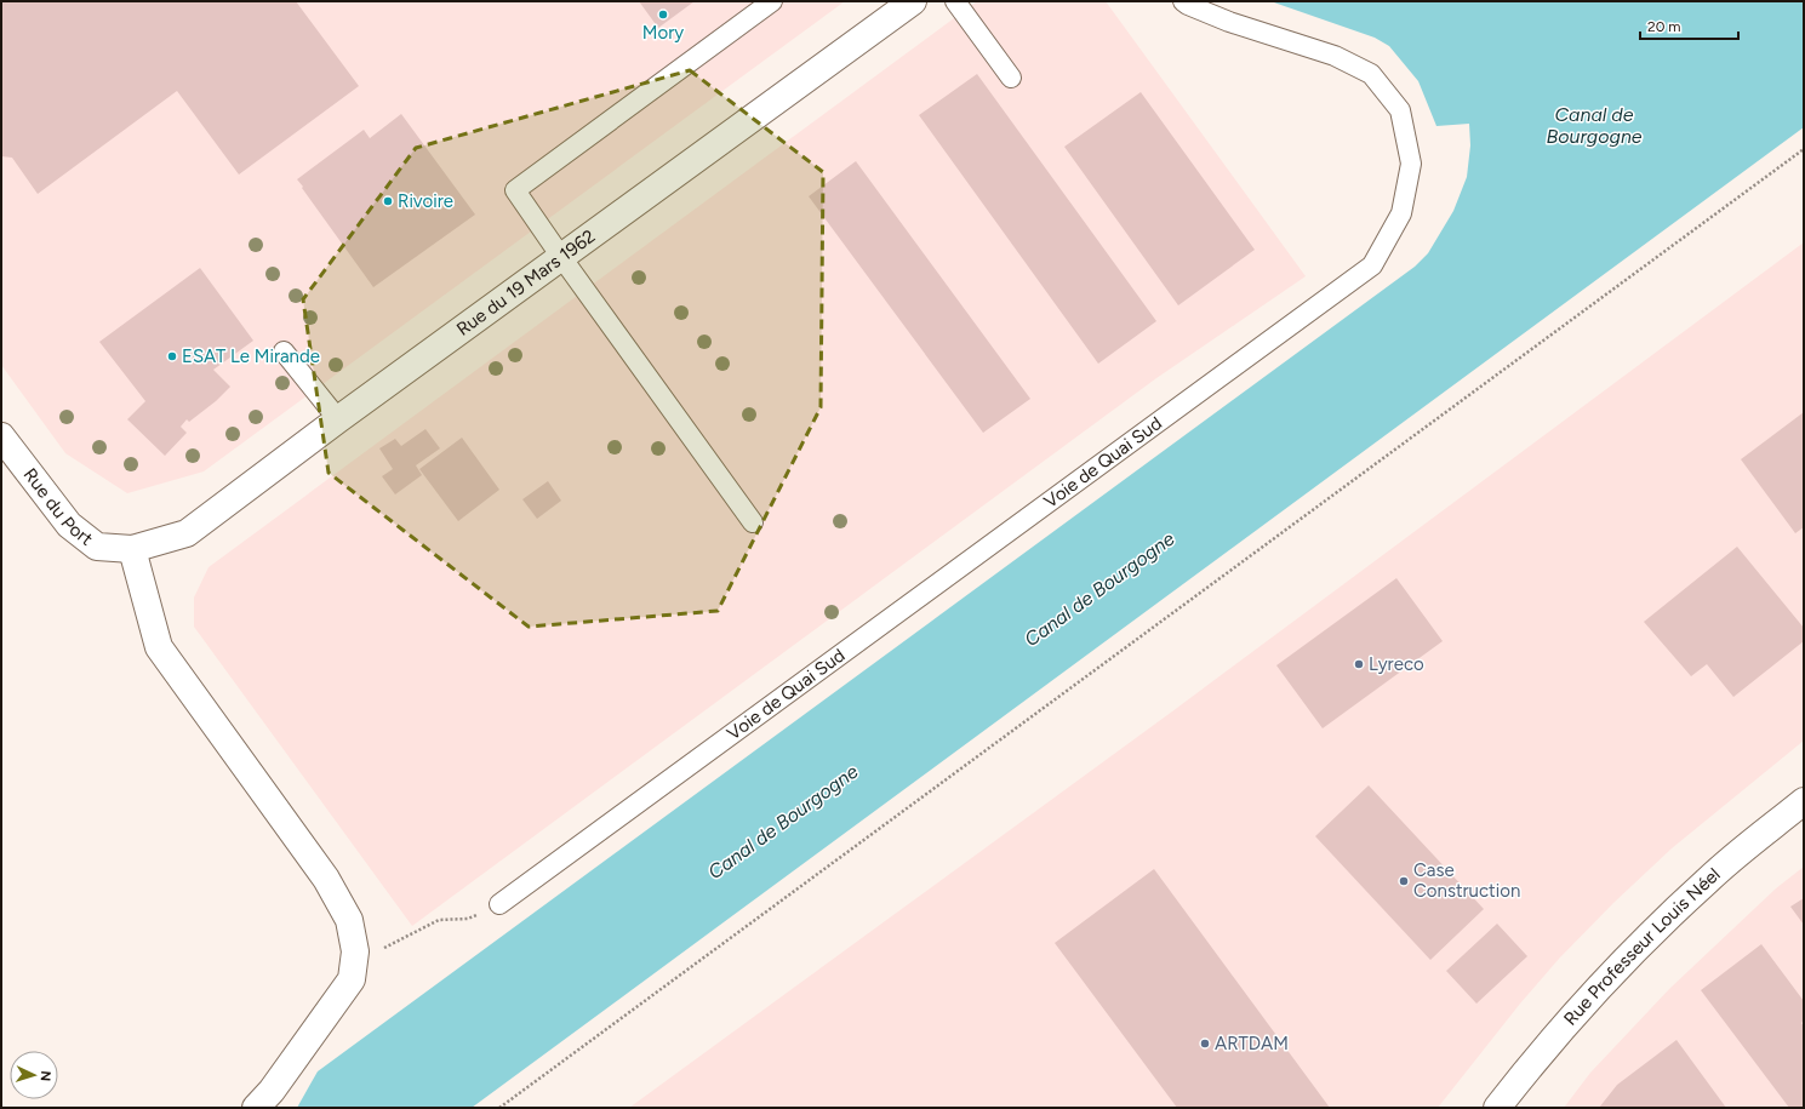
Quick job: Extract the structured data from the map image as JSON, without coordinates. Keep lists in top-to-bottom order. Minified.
{"streets":{"street":["Rue du 19 Mars 1962","Rue du Port","Rue Professeur Louis Néel"],"lane":["Voie de Quai Sud"]},"crossings":[["Rue du 19 Mars 1962","Rue du Port"]],"water":["Canal de Bourgogne"],"places":["Mory","Rivoire","ESAT Le Mirande","Lyreco","Case Construction","ARTDAM"],"scale_bar":"20 m","north":"right"}
